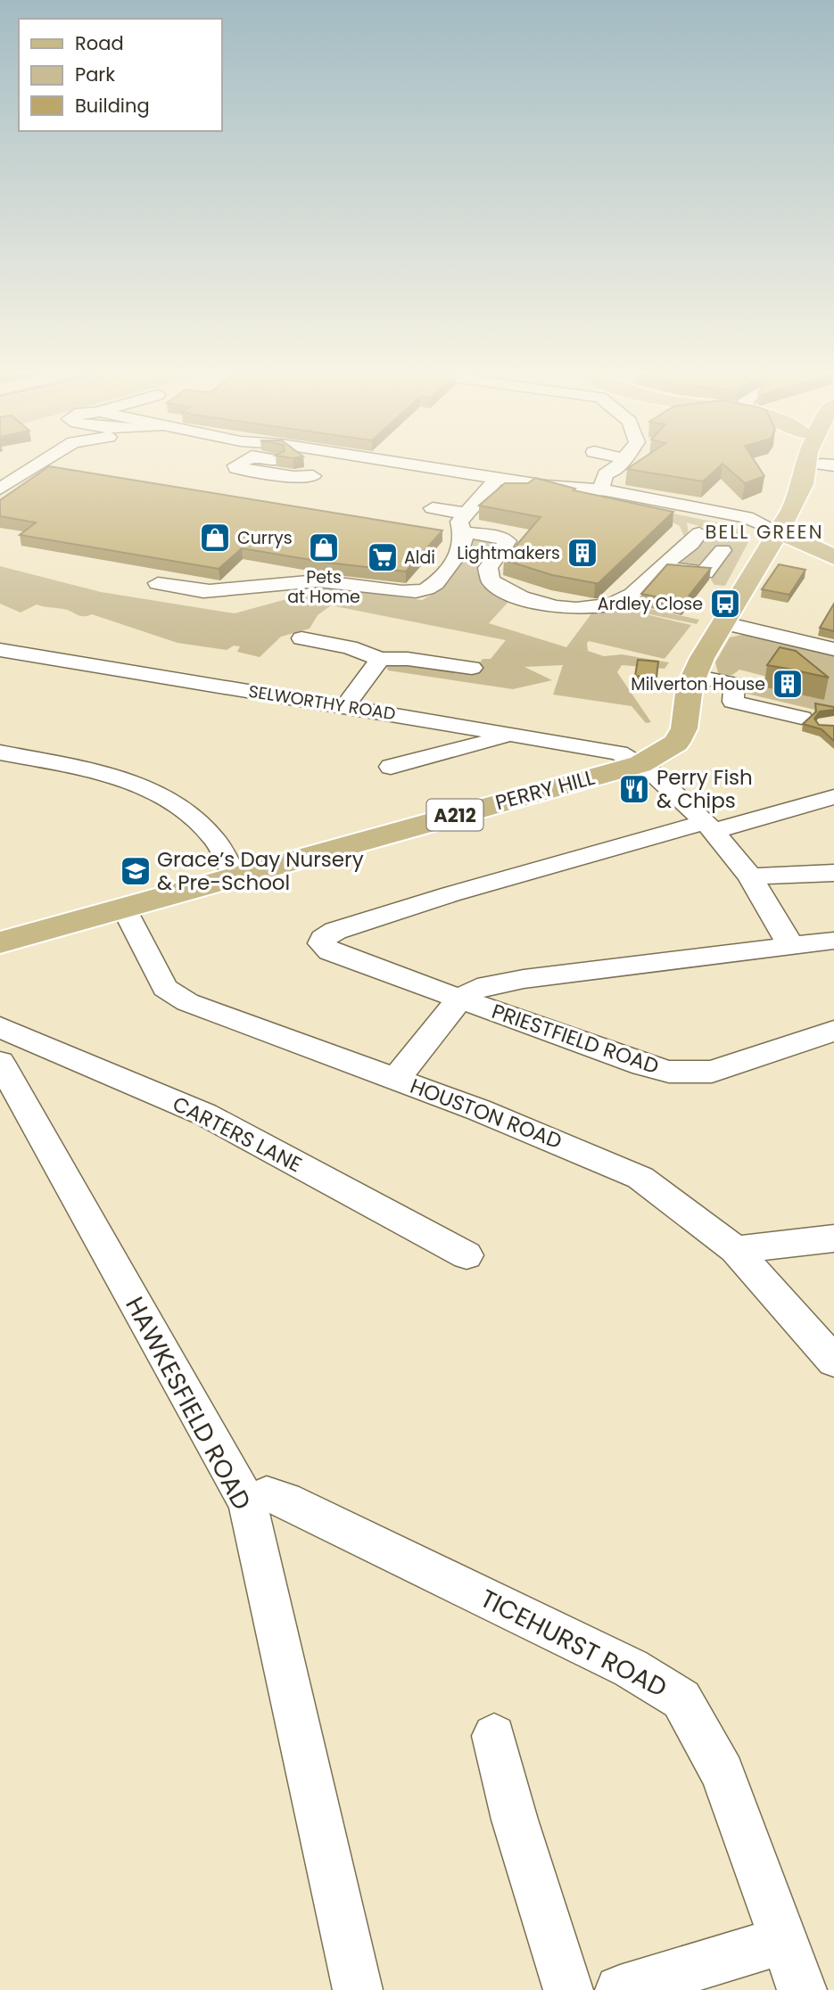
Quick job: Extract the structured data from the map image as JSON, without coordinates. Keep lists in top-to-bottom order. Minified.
{"streets":{"main road":["PERRY HILL","A212"],"street":["SELWORTHY ROAD","PRIESTFIELD ROAD","HOUSTON ROAD","CARTERS LANE","HAWKESFIELD ROAD","TICEHURST ROAD"]},"crossings":[["SELWORTHY ROAD","PERRY HILL"],["SELWORTHY ROAD","PRIESTFIELD ROAD"],["PERRY HILL","A212"],["PERRY HILL","HOUSTON ROAD"],["PRIESTFIELD ROAD","HOUSTON ROAD"],["HAWKESFIELD ROAD","TICEHURST ROAD"]],"districts":["BELL GREEN"],"places":{"shop":["Currys","Pets at Home"],"building":["Lightmakers","Milverton House"],"supermarket":["Aldi"],"bus stop":["Ardley Close"],"restaurant":["Perry Fish & Chips"],"school or university":["Grace’s Day Nursery & Pre-School"]},"legend":["Road","Park","Building"]}
